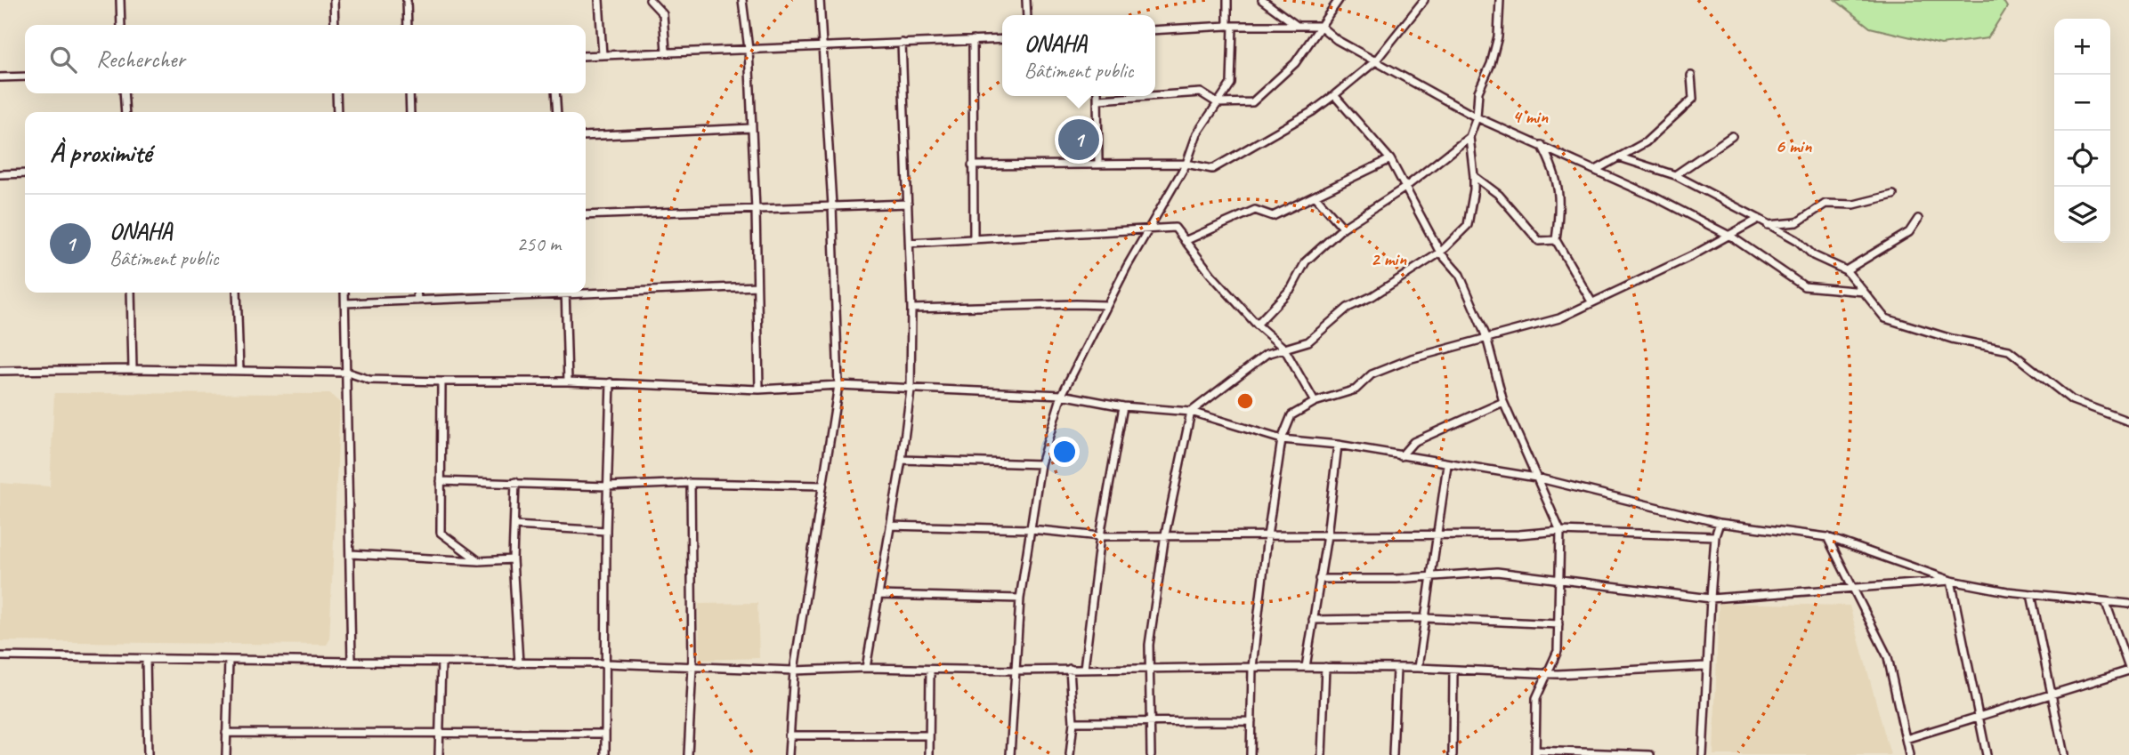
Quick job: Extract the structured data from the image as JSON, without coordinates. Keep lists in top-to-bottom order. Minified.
{"page":{"popup":["ONAHA","Bâtiment public"],"map_buttons":["+","−"],"search":"Rechercher","heading":"À proximité","pins":"1","list":[{"mark":"1","name":"ONAHA","note":"Bâtiment public","value":"250 m"}]},"rings":["4 min","6 min","2 min"]}
